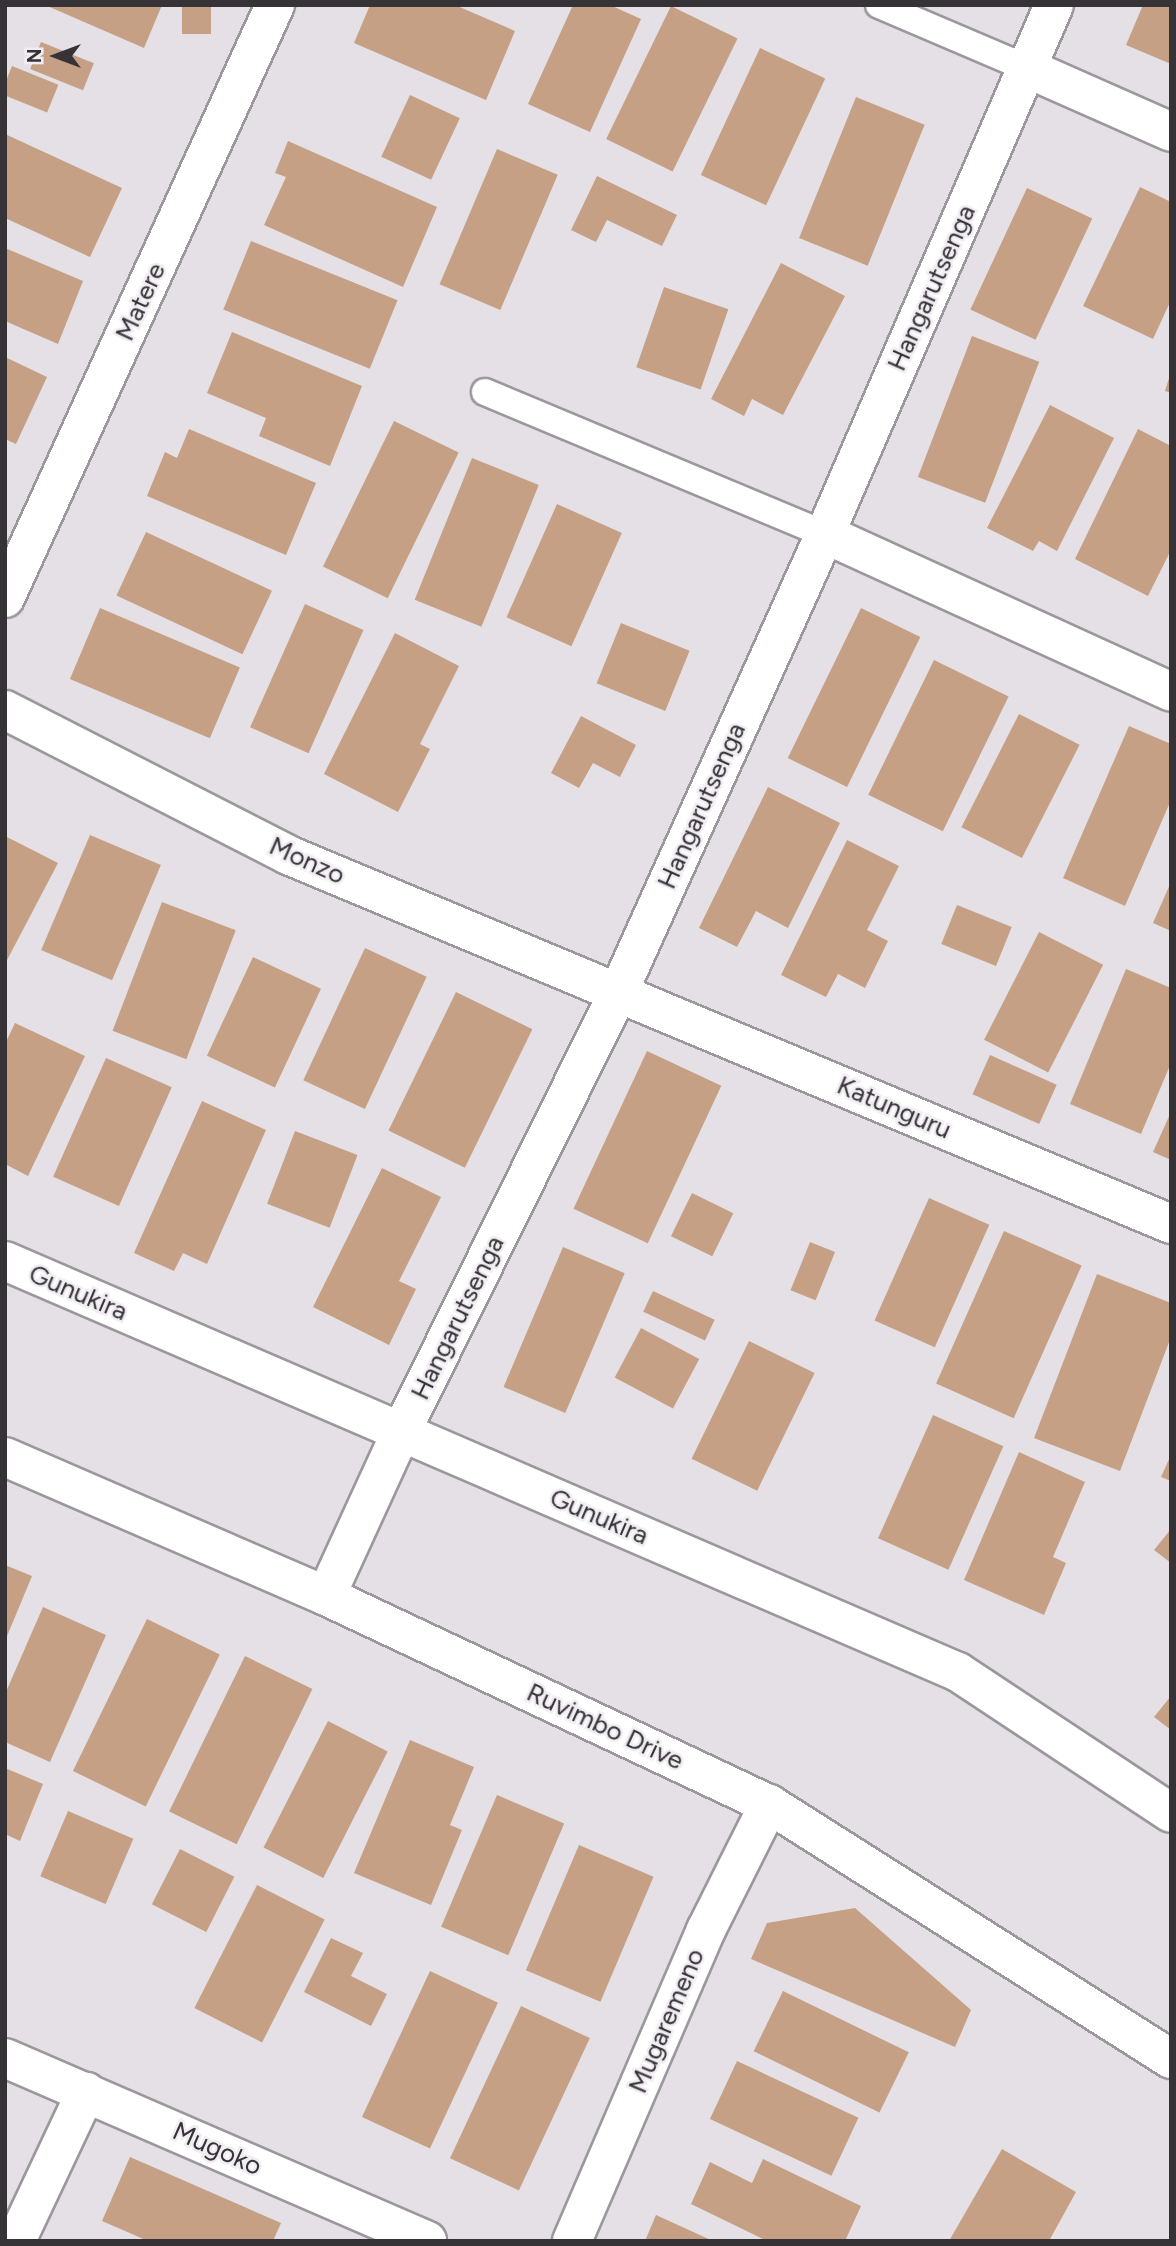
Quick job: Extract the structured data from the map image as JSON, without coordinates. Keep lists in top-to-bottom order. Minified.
{"streets":{"street":["Hangarutsenga","Matere","Monzo","Katunguru","Gunukira","Ruvimbo Drive","Mugaremeno","Mugoko"]},"crossings":[["Hangarutsenga","Monzo"],["Hangarutsenga","Katunguru"],["Hangarutsenga","Gunukira"],["Hangarutsenga","Ruvimbo Drive"],["Monzo","Katunguru"],["Ruvimbo Drive","Mugaremeno"]],"north":"left"}
